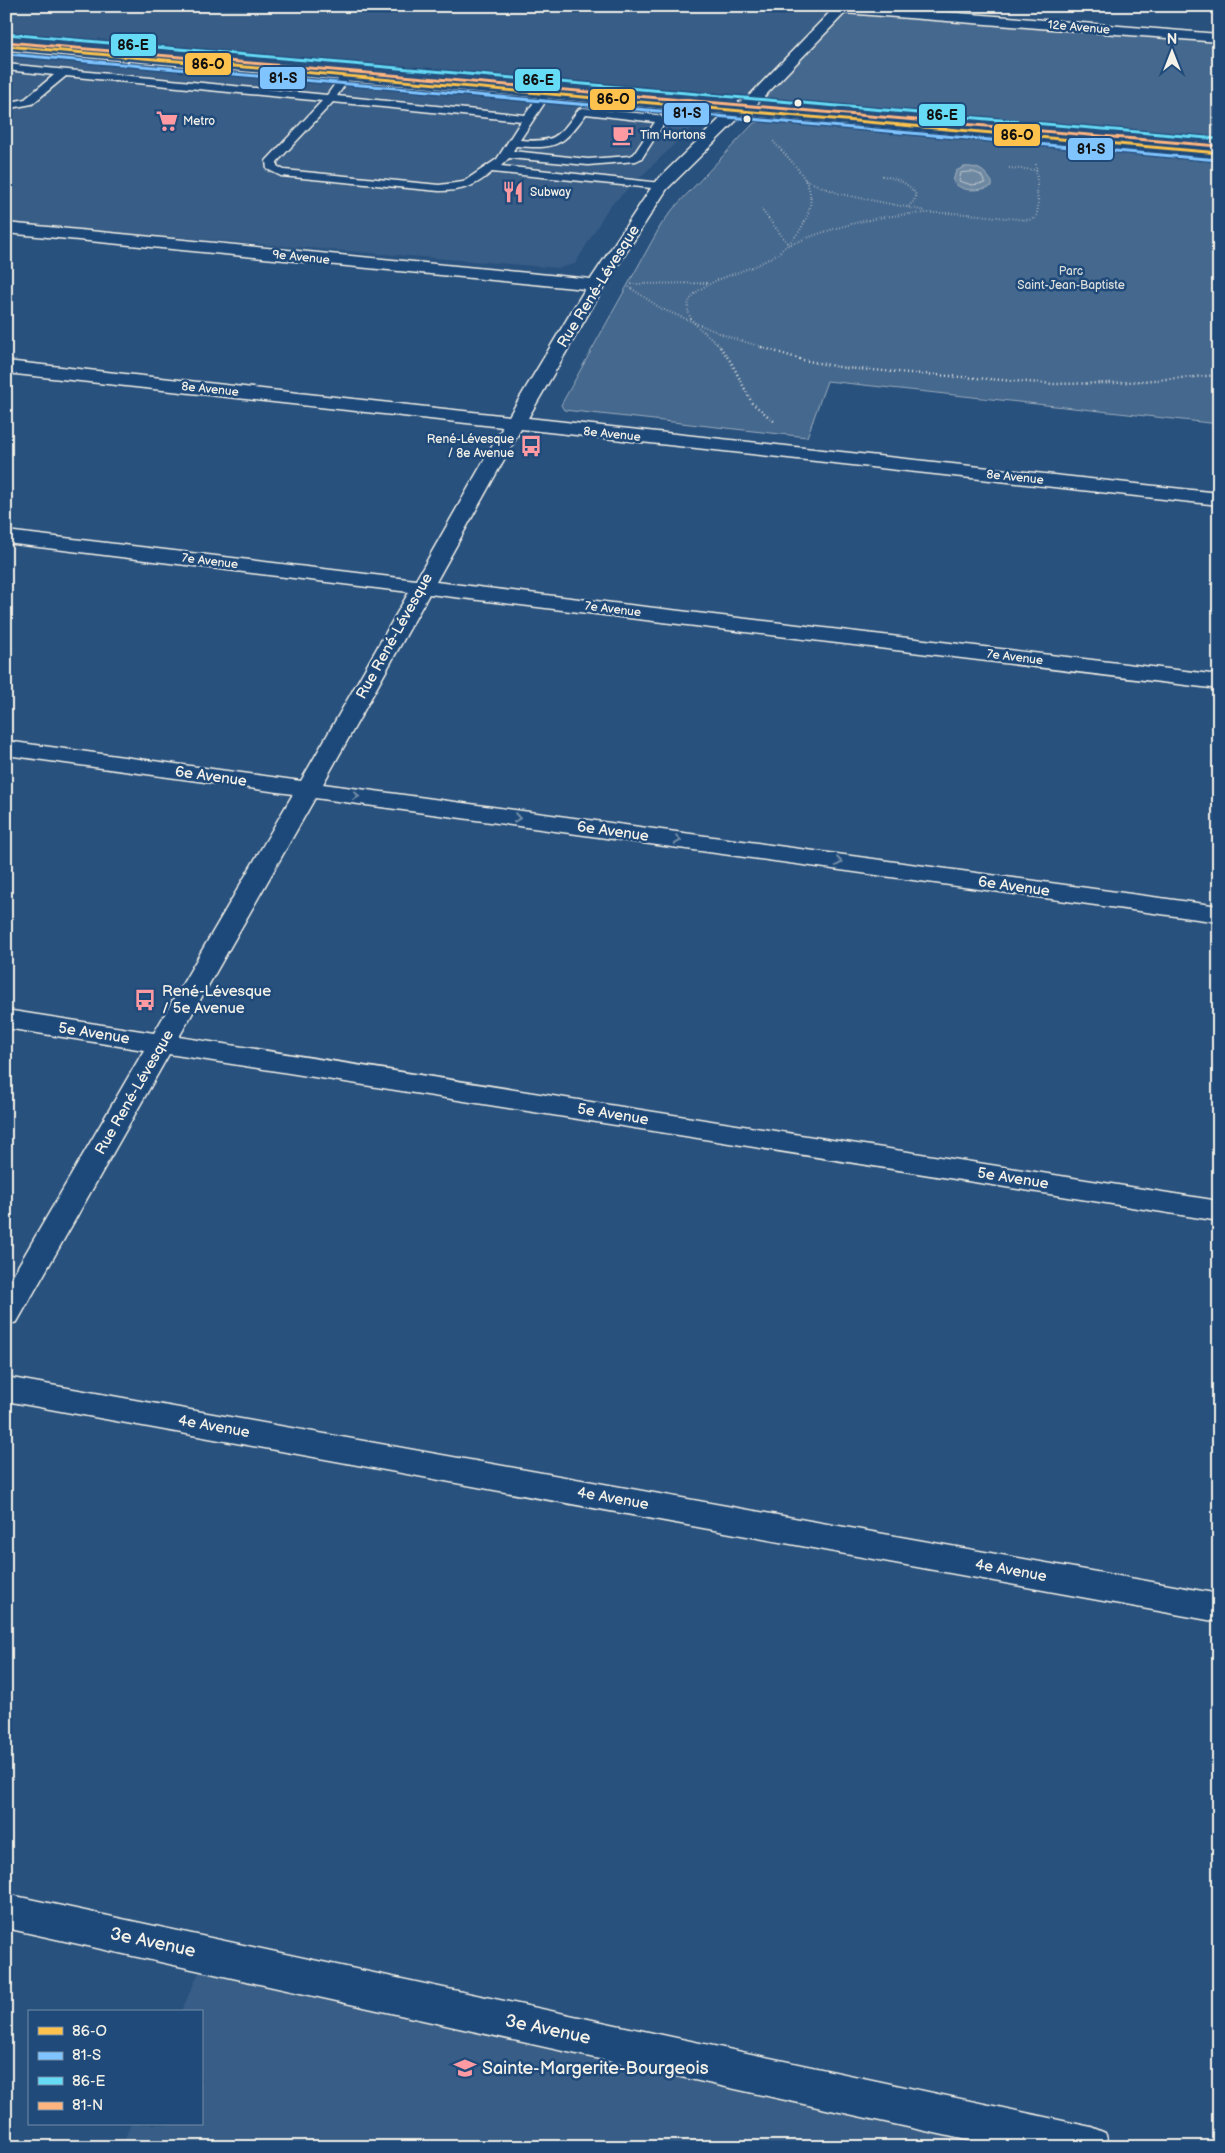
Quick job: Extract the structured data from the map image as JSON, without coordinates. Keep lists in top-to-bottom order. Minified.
{"streets":{"street":["12e Avenue","9e Avenue","Rue René-Lévesque","8e Avenue","7e Avenue","6e Avenue","5e Avenue","4e Avenue","3e Avenue"]},"crossings":[["12e Avenue","Rue René-Lévesque"],["9e Avenue","Rue René-Lévesque"],["Rue René-Lévesque","8e Avenue"],["Rue René-Lévesque","7e Avenue"],["Rue René-Lévesque","6e Avenue"],["Rue René-Lévesque","5e Avenue"]],"one_way":["6e Avenue"],"parks":["Parc Saint-Jean-Baptiste"],"places":{"supermarket":["Metro"],"cafe":["Tim Hortons"],"restaurant":["Subway"],"bus stop":["René-Lévesque / 8e Avenue","René-Lévesque / 5e Avenue"],"school or university":["Sainte-Margerite-Bourgeois"]},"lines":["transit line 86-E","transit line 81-N","transit line 86-O","transit line 81-S"],"legend":["86-O","81-S","86-E","81-N"],"north":"top"}
